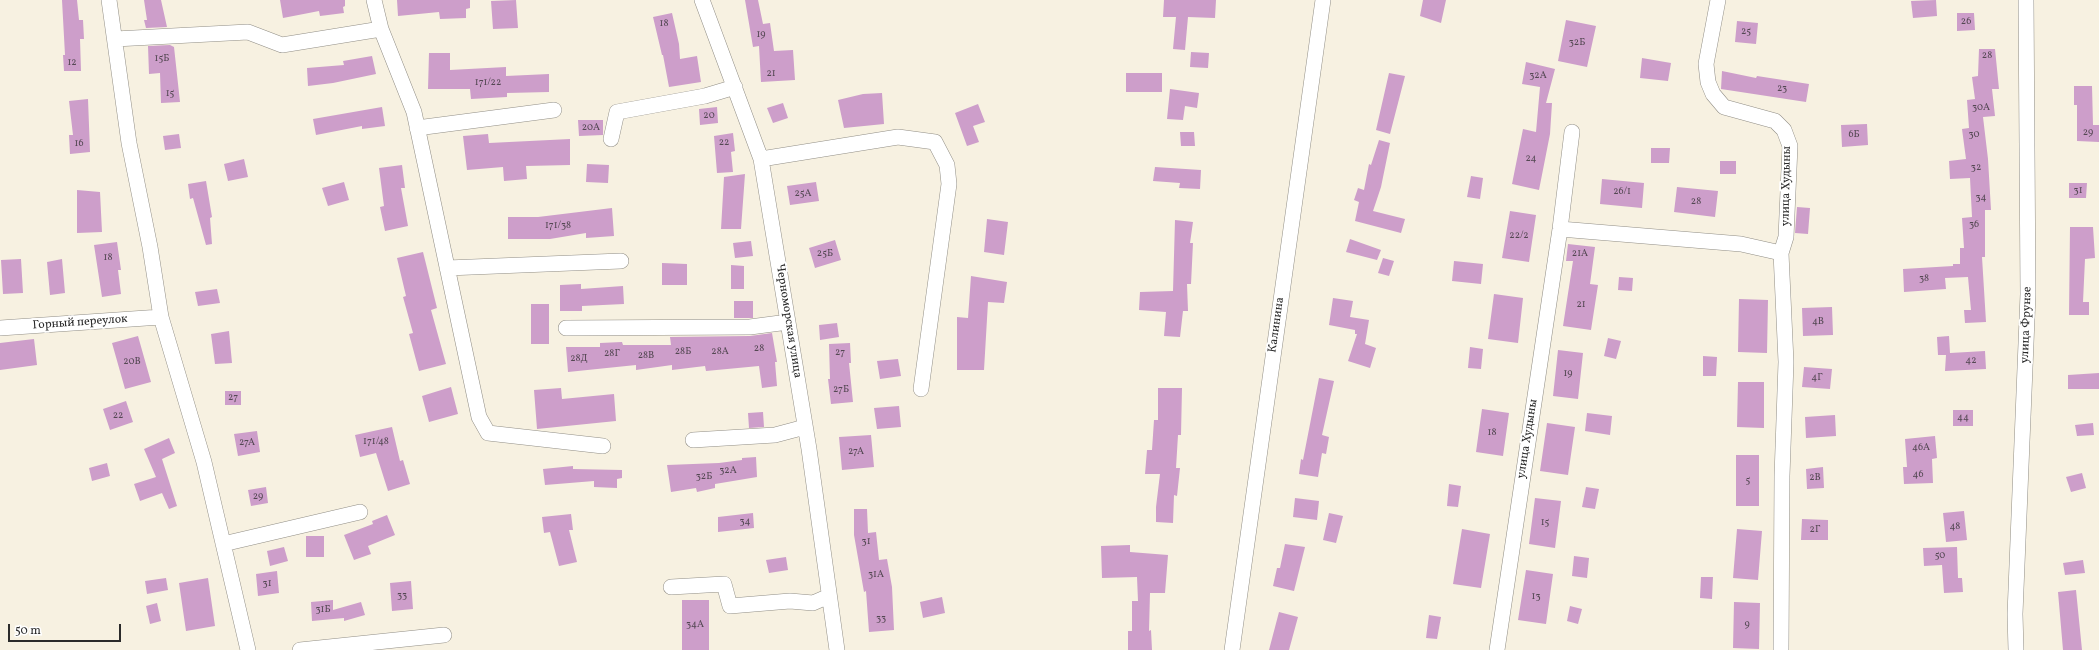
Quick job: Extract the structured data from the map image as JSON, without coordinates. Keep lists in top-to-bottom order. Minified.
{"streets":{"street":["улица Худыны","Черноморская улица","Горный переулок","Калинина","улица Фрунзе"]},"house_numbers":["26","18","25","19","32Б","28","15Б","12","21","32А","171/22","23","15","30А","20","20А","29","6Б","30","22","16","24","32","31","26/1","25А","34","28","36","171/38","22/2","25Б","21А","18","38","21","4В","28","28Б","28А","27","28Г","28В","28Д","42","20В","19","4Г","27Б","27","22","44","18","171/48","27А","46А","27А","32А","46","32Б","2В","5","29","34","15","48","2Г","31","50","31А","31","33","13","31Б","33","34А","9"],"scale_bar":"50 m"}
